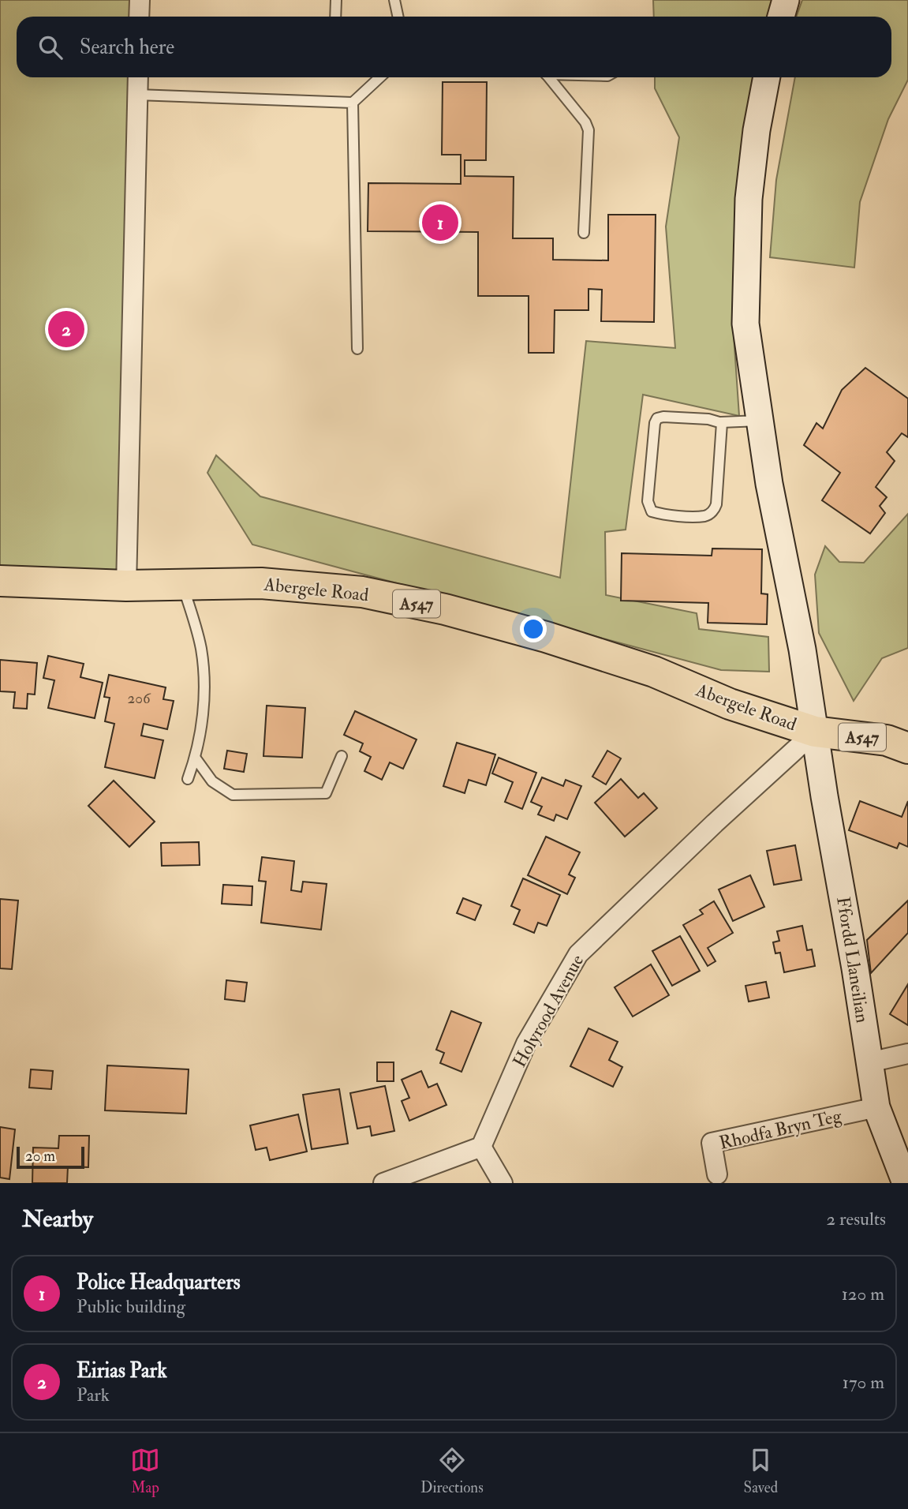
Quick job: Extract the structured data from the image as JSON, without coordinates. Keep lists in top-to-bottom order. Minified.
{"streets":{"main road":["Abergele Road","A547"],"street":["Ffordd Llaneilian","Holyrood Avenue","Rhodfa Bryn Teg"]},"crossings":[["Abergele Road","Ffordd Llaneilian"],["Abergele Road","Holyrood Avenue"],["Ffordd Llaneilian","Holyrood Avenue"],["Ffordd Llaneilian","Rhodfa Bryn Teg"]],"house_numbers":["206"],"scale_bar":"20 m","page":{"search":"Search here","pins":["1","2"],"scale":"20 m","heading":["Nearby","2 results"],"list":[{"mark":"1","name":"Police Headquarters","note":"Public building","value":"120 m"},{"mark":"2","name":"Eirias Park","note":"Park","value":"170 m"}],"nav":["Map","Directions","Saved"]}}
